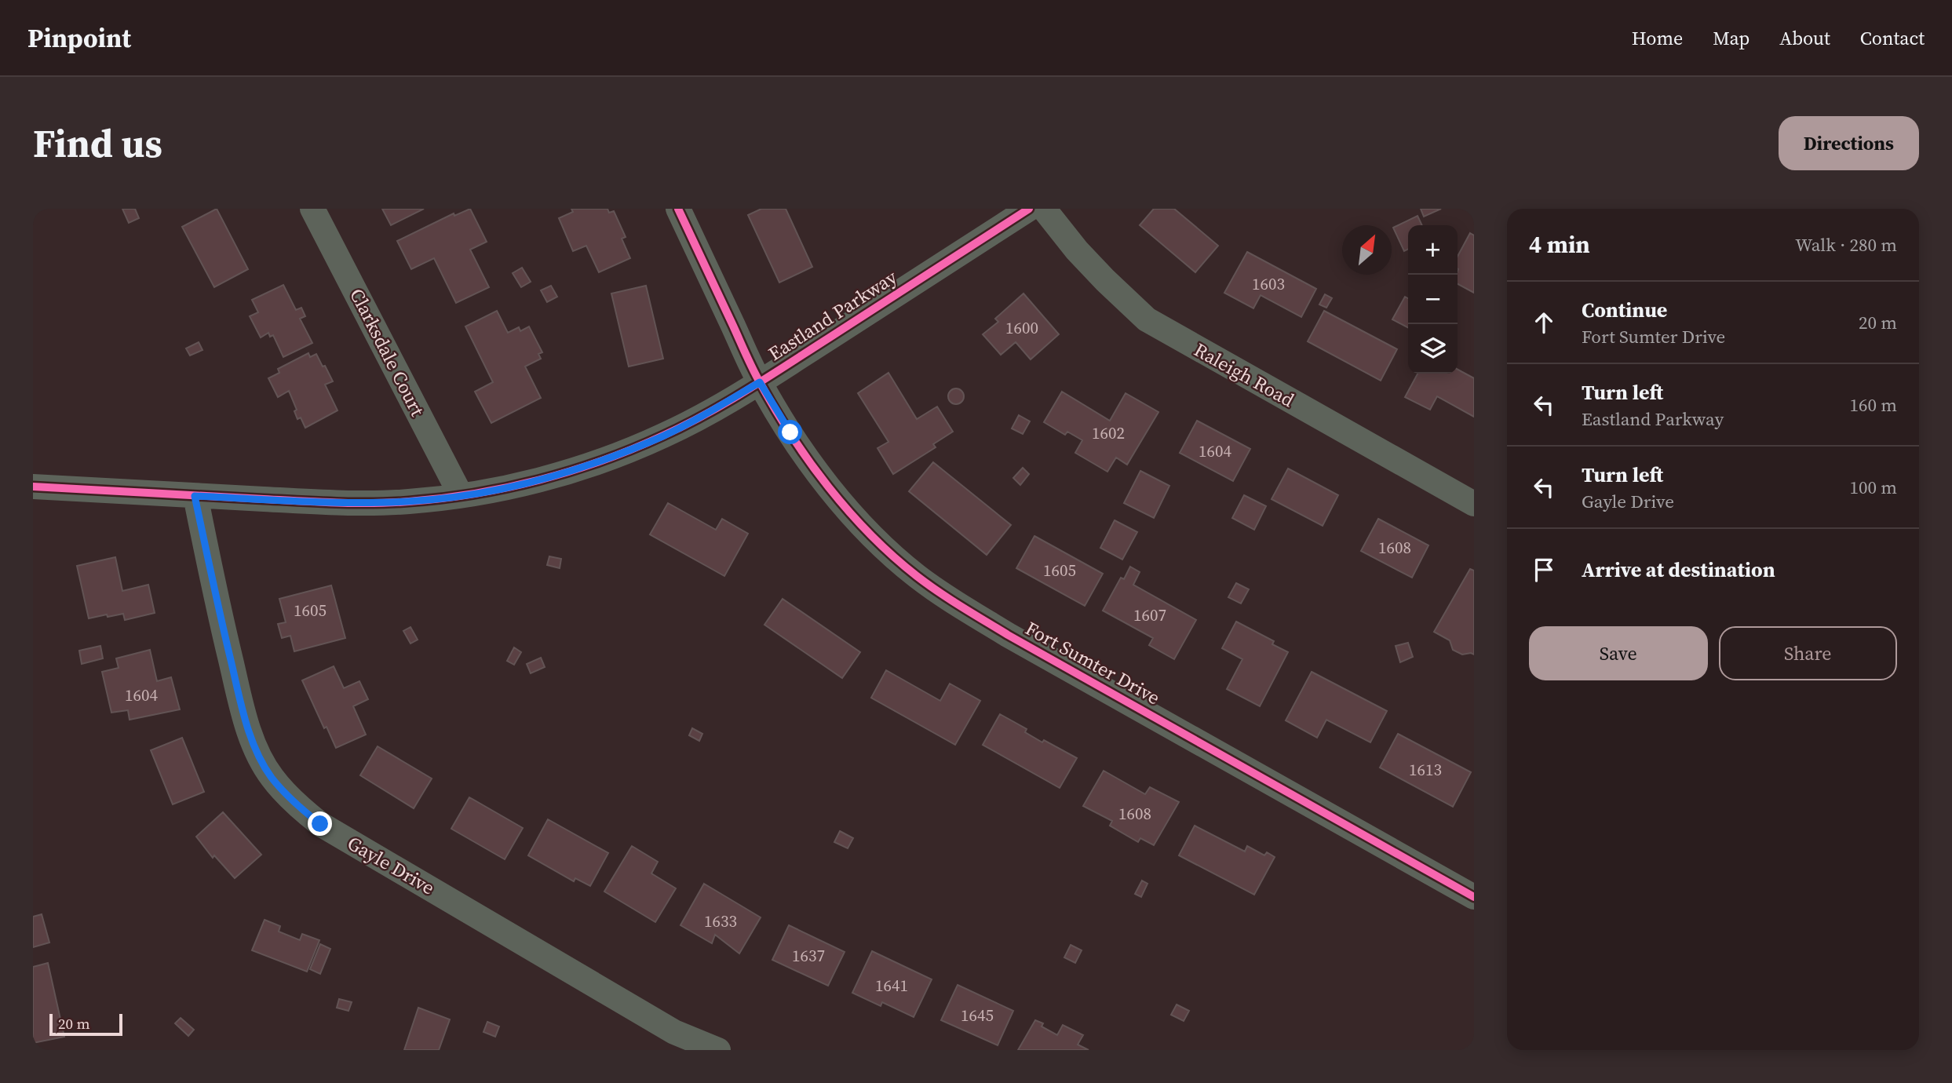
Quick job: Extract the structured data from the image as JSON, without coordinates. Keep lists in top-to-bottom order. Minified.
{"streets":{"street":["Eastland Parkway","Clarksdale Court","Raleigh Road","Fort Sumter Drive","Gayle Drive"]},"crossings":[["Eastland Parkway","Clarksdale Court"],["Eastland Parkway","Fort Sumter Drive"],["Eastland Parkway","Gayle Drive"]],"house_numbers":["1603","1600","1602","1604","1608","1605","1605","1607","1604","1613","1608","1633","1637","1641","1645"],"scale_bar":"20 m","north":"top right","page":{"header":"Pinpoint","nav":["Home","Map","About","Contact"],"buttons":["Directions",["Save","Share"]],"title":"Find us","heading":["4 min","Walk · 280 m"],"map_buttons":["+","−"],"list":[["Continue","Fort Sumter Drive","20 m"],["Turn left","Eastland Parkway","160 m"],["Turn left","Gayle Drive","100 m"],"Arrive at destination"],"scale":"20 m"}}
